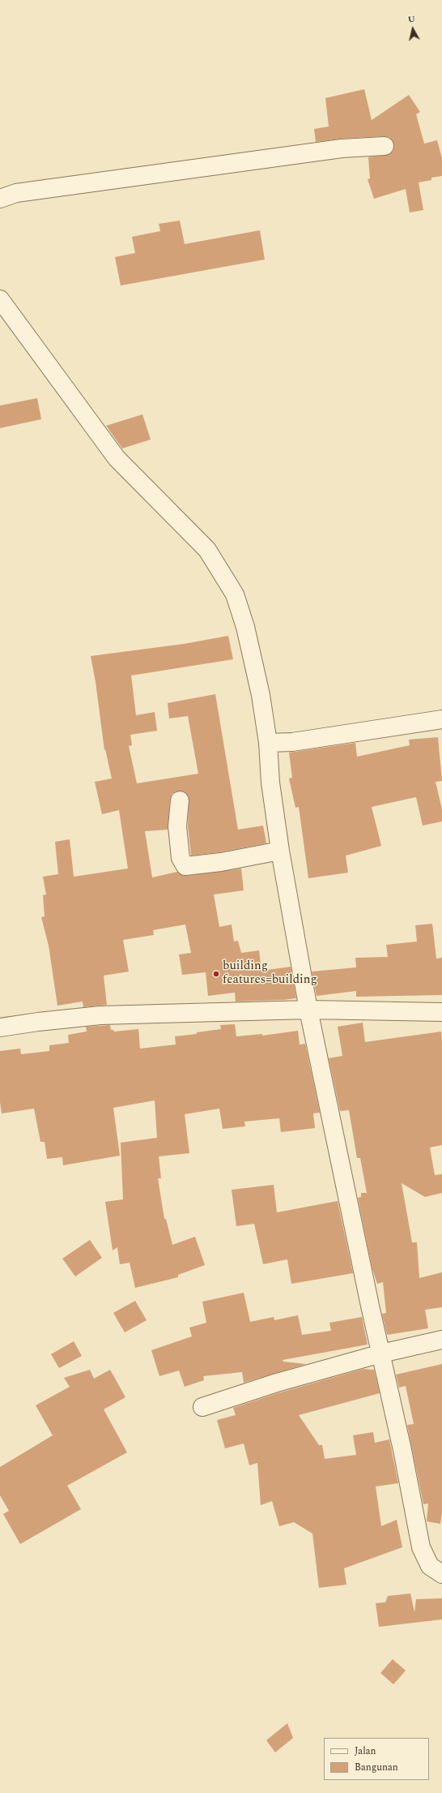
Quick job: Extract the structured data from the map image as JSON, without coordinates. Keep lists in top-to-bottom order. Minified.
{"places":["building features=building"],"legend":["Jalan","Bangunan"],"north":"top"}
